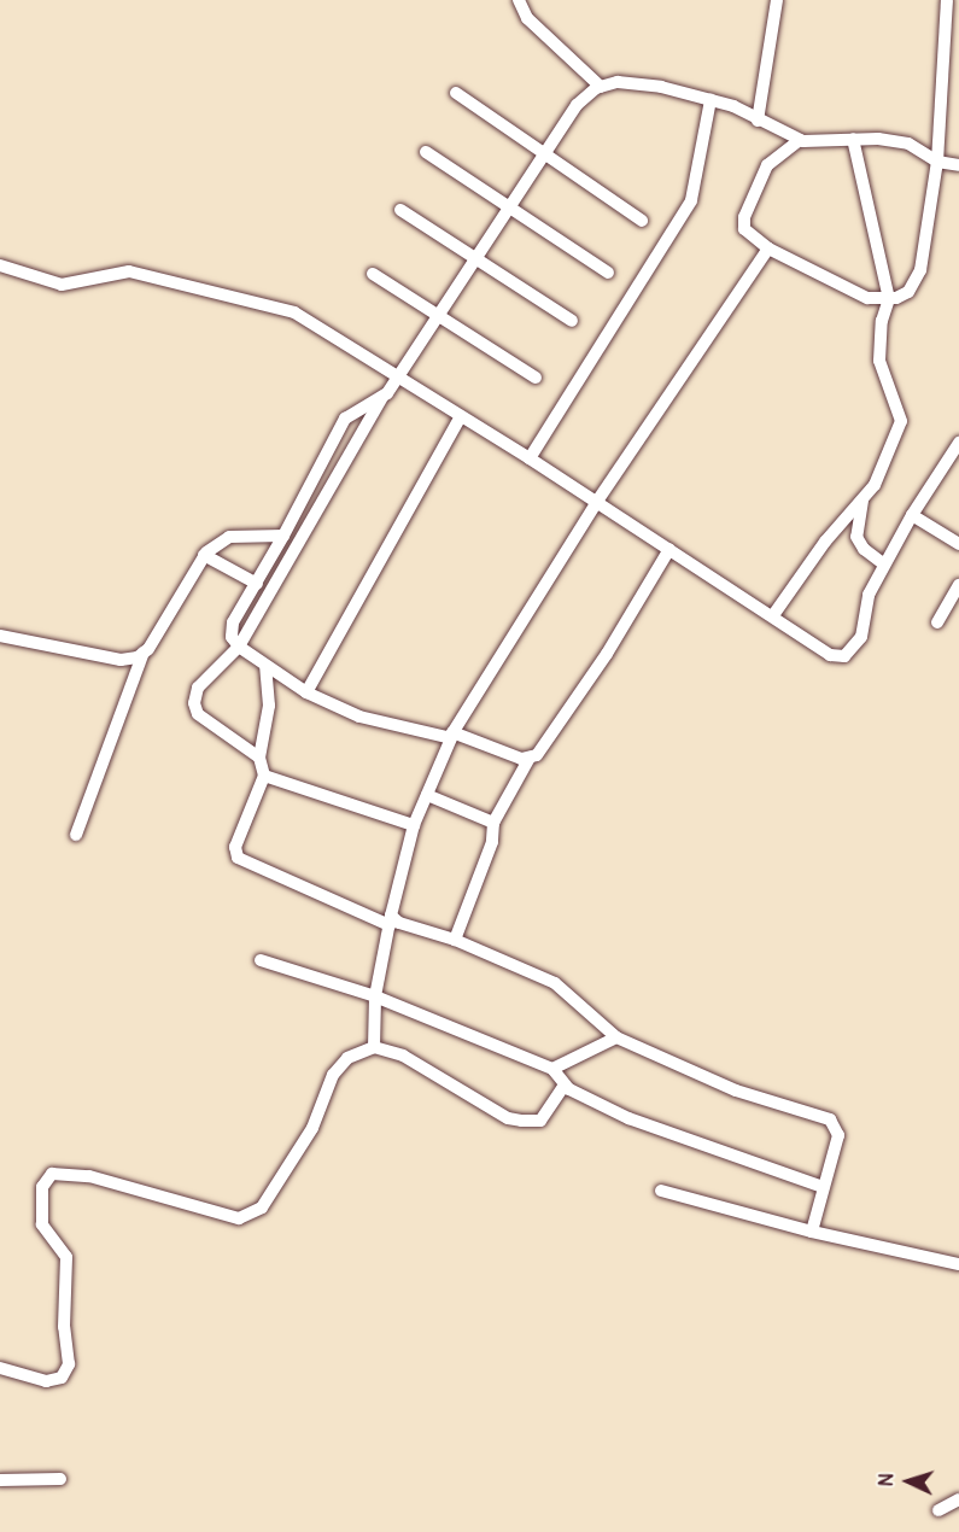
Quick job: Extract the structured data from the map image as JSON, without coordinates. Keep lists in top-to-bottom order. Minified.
{"north":"left"}
